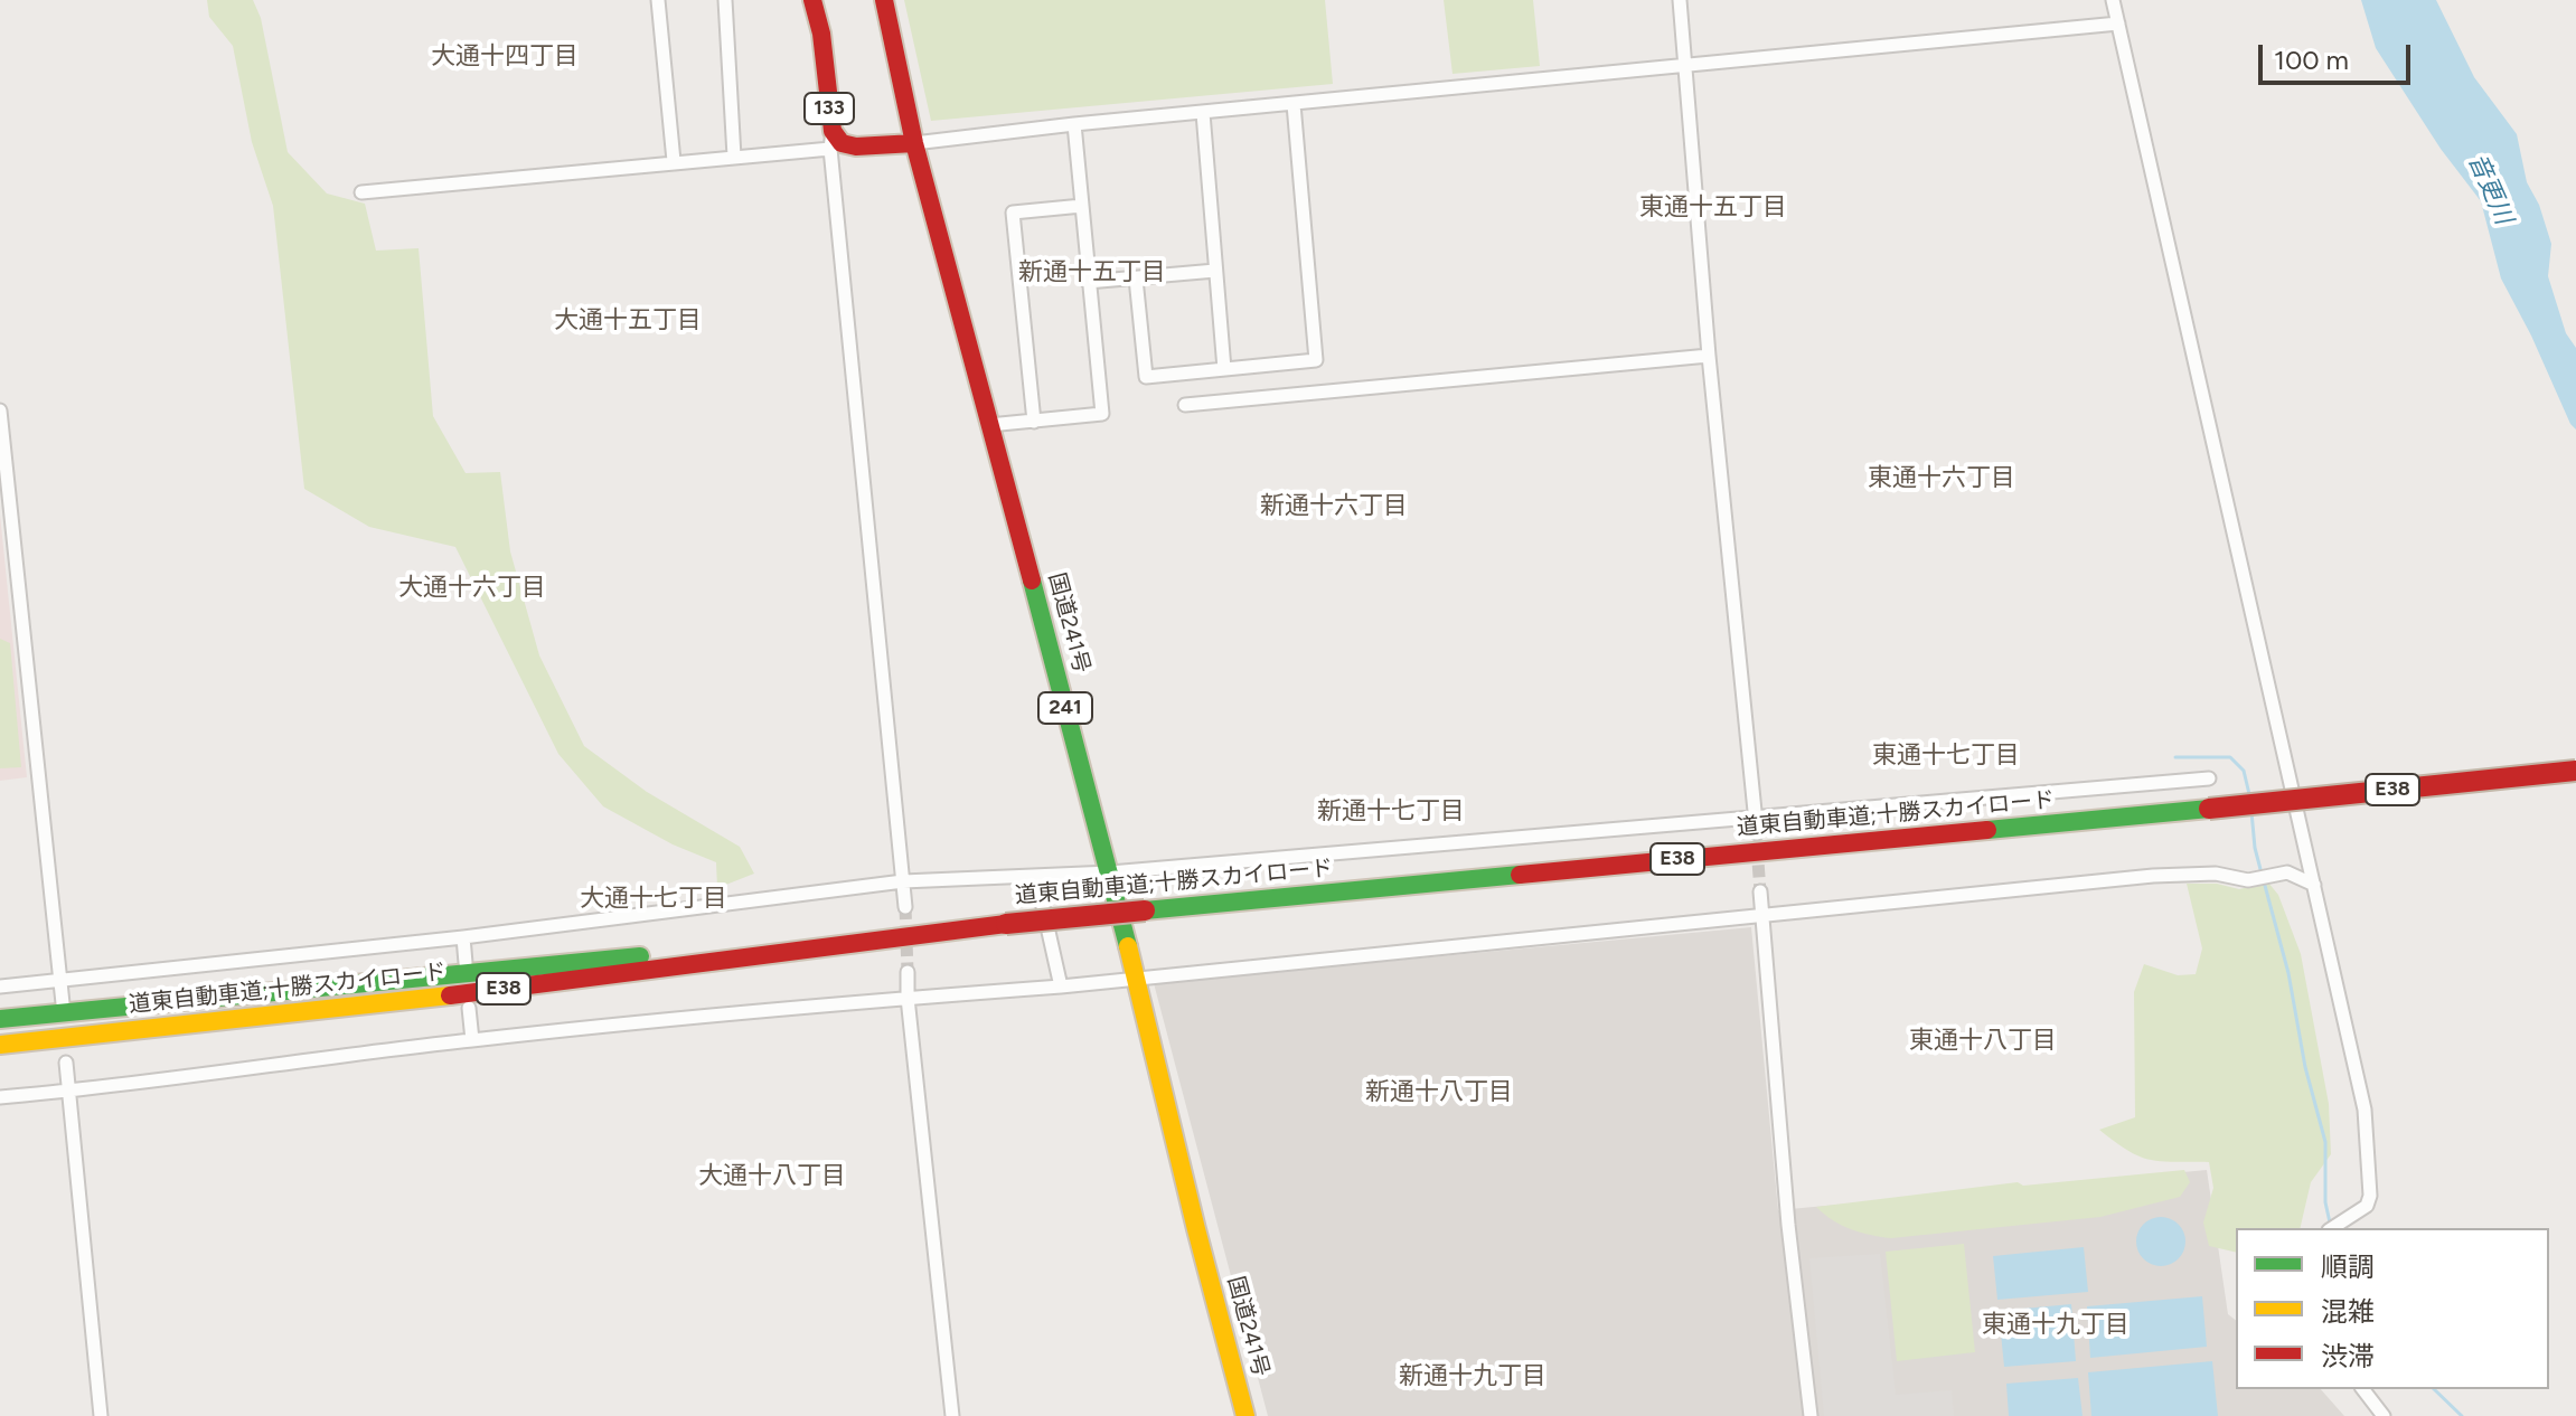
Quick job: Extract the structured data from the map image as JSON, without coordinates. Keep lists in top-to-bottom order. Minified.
{"streets":{"main road":["133","国道241号","241","E38","道東自動車道;十勝スカイロード"]},"crossings":[["133","国道241号"]],"districts":["大通十四丁目","東通十五丁目","新通十五丁目","大通十五丁目","東通十六丁目","新通十六丁目","大通十六丁目","東通十七丁目","新通十七丁目","大通十七丁目","東通十八丁目","新通十八丁目","大通十八丁目","東通十九丁目","新通十九丁目"],"water":["音更川"],"legend":["順調","混雑","渋滞"],"scale_bar":"100 m"}
